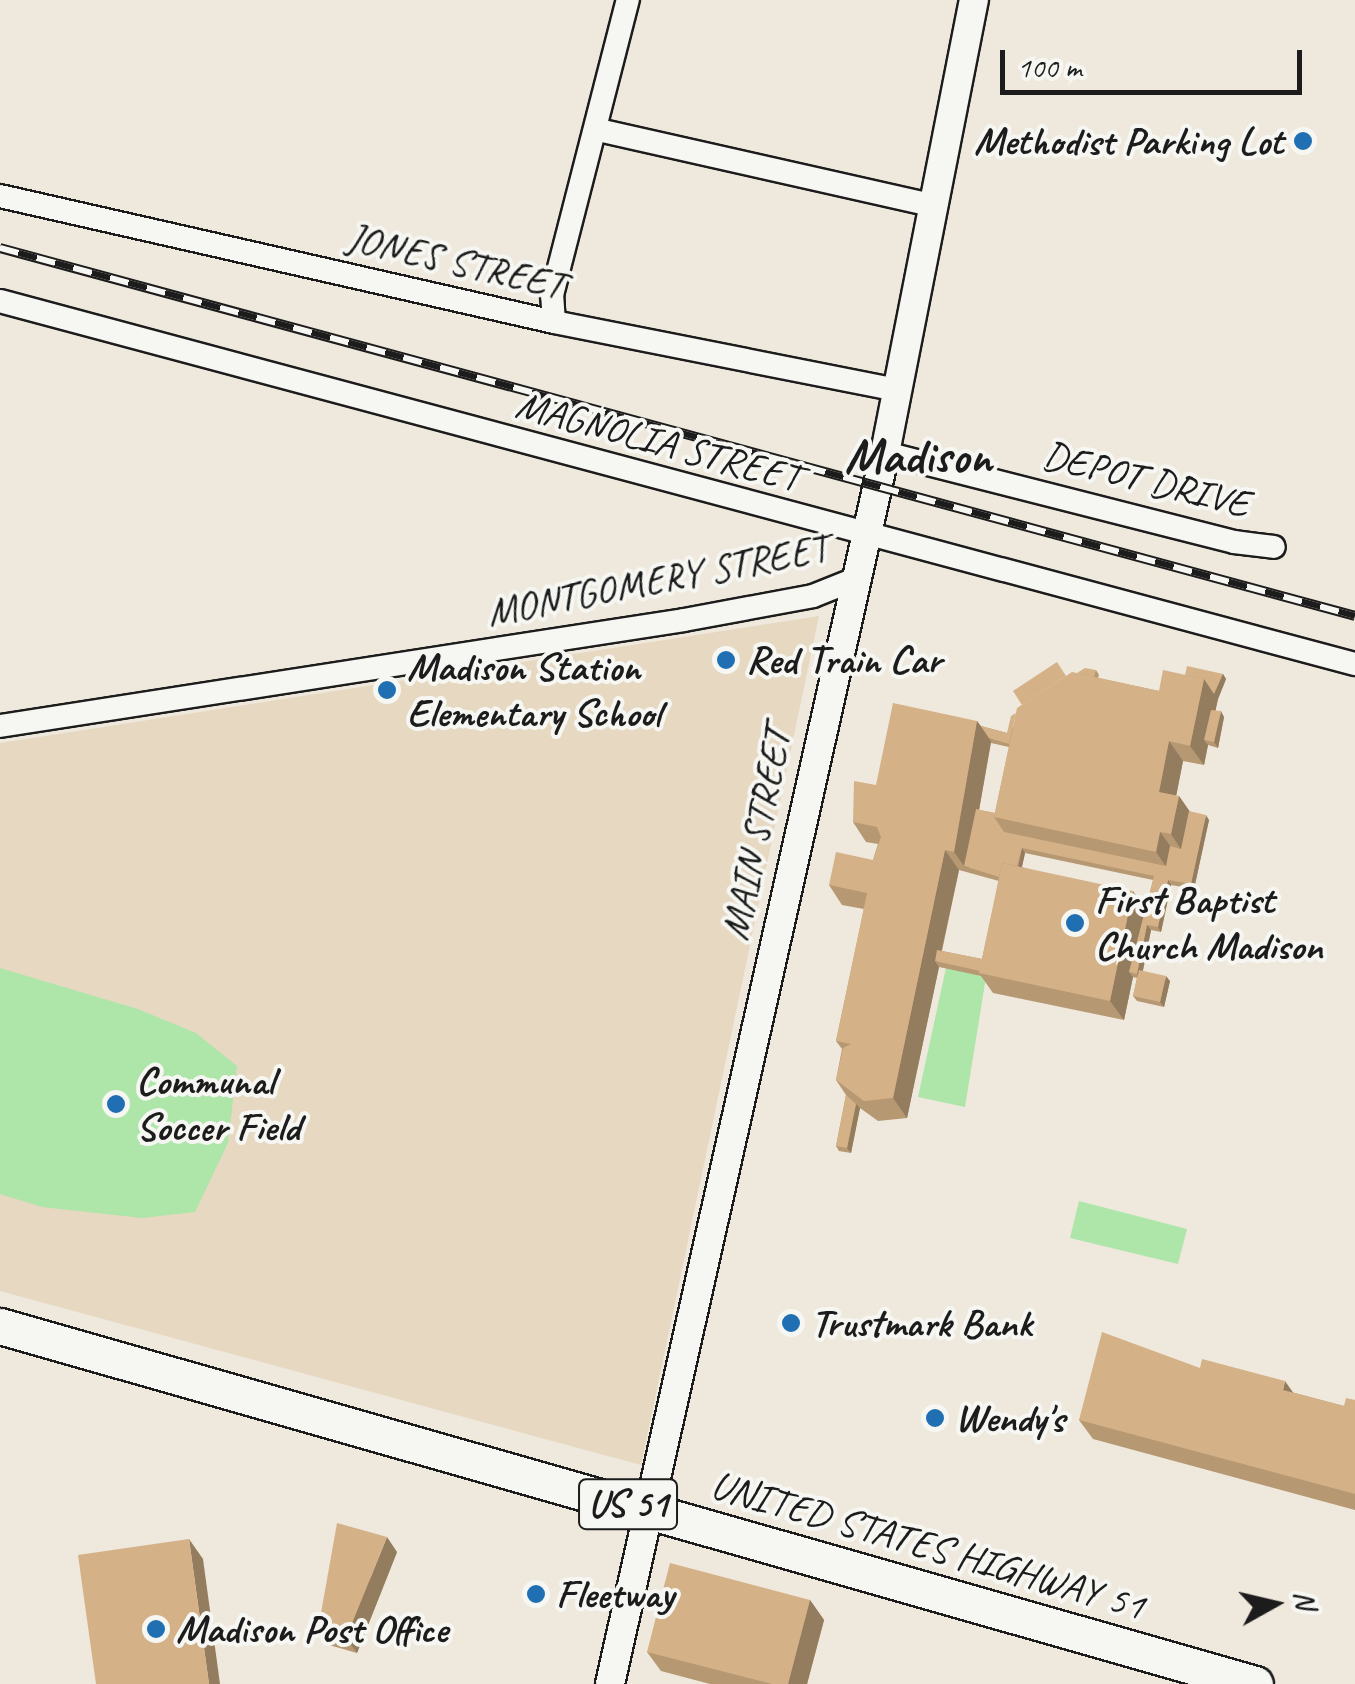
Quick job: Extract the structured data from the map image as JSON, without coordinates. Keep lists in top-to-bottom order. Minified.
{"streets":{"main road":["US 51","UNITED STATES HIGHWAY 51"],"street":["JONES STREET","MAGNOLIA STREET","DEPOT DRIVE","MONTGOMERY STREET","MAIN STREET"]},"crossings":[["JONES STREET","MAIN STREET"],["MAGNOLIA STREET","MAIN STREET"],["DEPOT DRIVE","MAIN STREET"],["MONTGOMERY STREET","MAIN STREET"],["MAIN STREET","UNITED STATES HIGHWAY 51"]],"districts":["Madison"],"places":["Methodist Parking Lot","Red Train Car","Madison Station Elementary School","First Baptist Church Madison","Communal Soccer Field","Trustmark Bank","Wendy's","Fleetway","Madison Post Office"],"scale_bar":"100 m","north":"right"}
